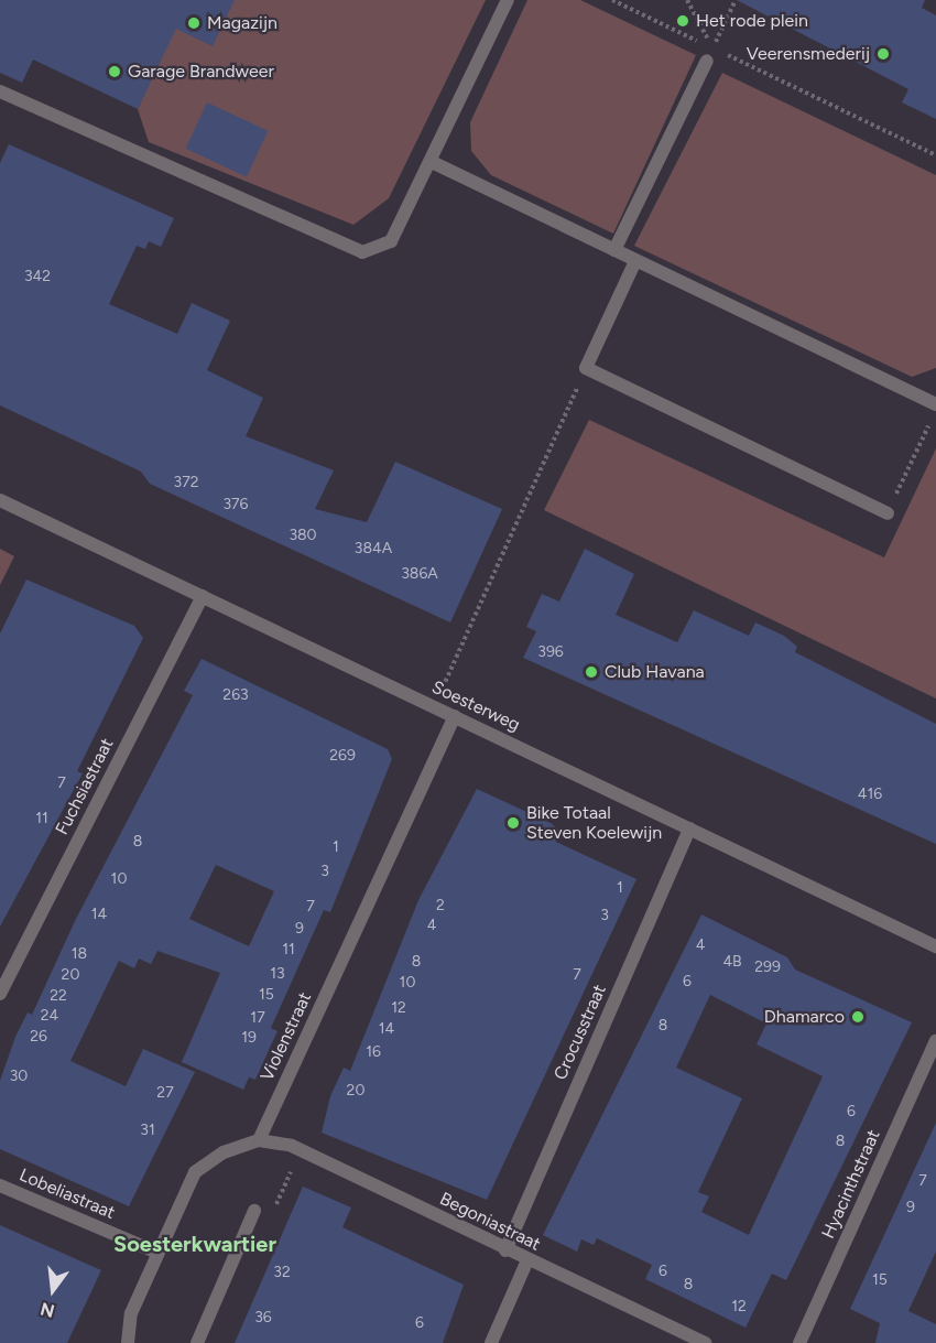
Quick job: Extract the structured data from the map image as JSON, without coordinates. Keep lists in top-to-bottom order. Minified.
{"streets":{"street":["Soesterweg","Fuchsiastraat","Crocusstraat","Violenstraat","Hyacinthstraat","Lobeliastraat","Begoniastraat"]},"crossings":[["Soesterweg","Fuchsiastraat"],["Soesterweg","Crocusstraat"],["Soesterweg","Violenstraat"],["Crocusstraat","Begoniastraat"],["Violenstraat","Begoniastraat"]],"districts":["Soesterkwartier"],"places":["Het rode plein","Magazijn","Veerensmederij","Garage Brandweer","Club Havana","Bike Totaal Steven Koelewijn","Dhamarco"],"house_numbers":["342","372","376","380","384A","386A","396","263","269","7","416","11","8","1","3","10","1","2","7","14","3","4","9","4","11","18","8","4B","299","13","20","7","6","10","15","22","12","24","17","8","14","26","19","16","30","20","27","6","31","8","7","9","6","32","15","8","12","36","6"],"north":"bottom"}
